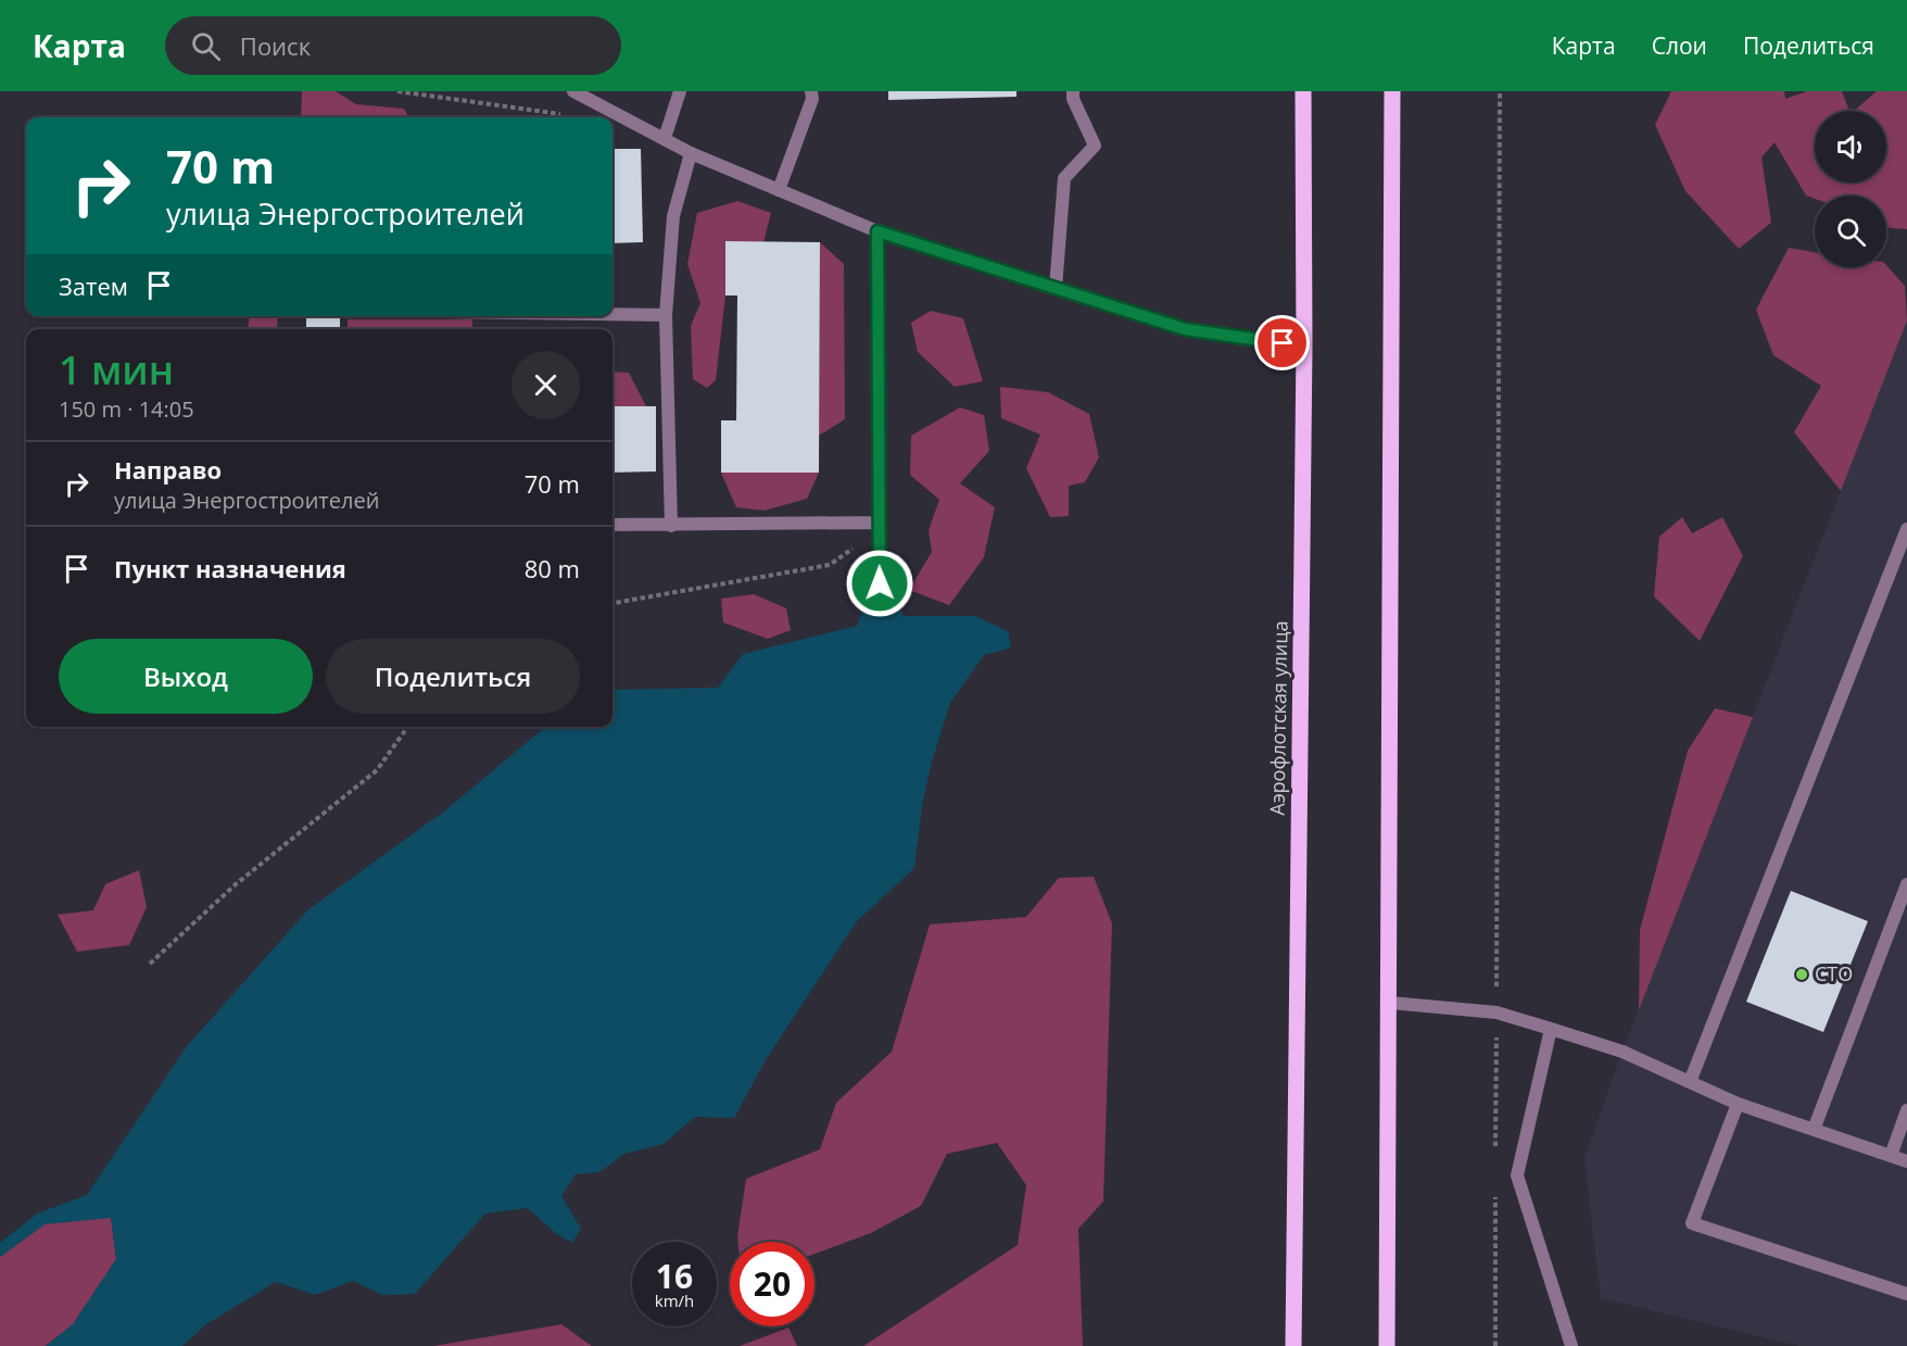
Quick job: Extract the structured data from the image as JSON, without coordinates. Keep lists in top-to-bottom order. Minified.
{"streets":{"main road":["Аэрофлотская улица"]},"places":["СТО"],"page":{"header":"Карта","search":"Поиск","nav":["Карта","Слои","Поделиться"],"turn":["70 m","улица Энергостроителей"],"then":"Затем","heading":["1 мин","150 m · 14:05"],"list":[{"name":"Направо","note":"улица Энергостроителей","value":"70 m"},{"name":"Пункт назначения","value":"80 m"}],"buttons":["Выход","Поделиться"],"speed":"16 km/h","limit":"20"}}
